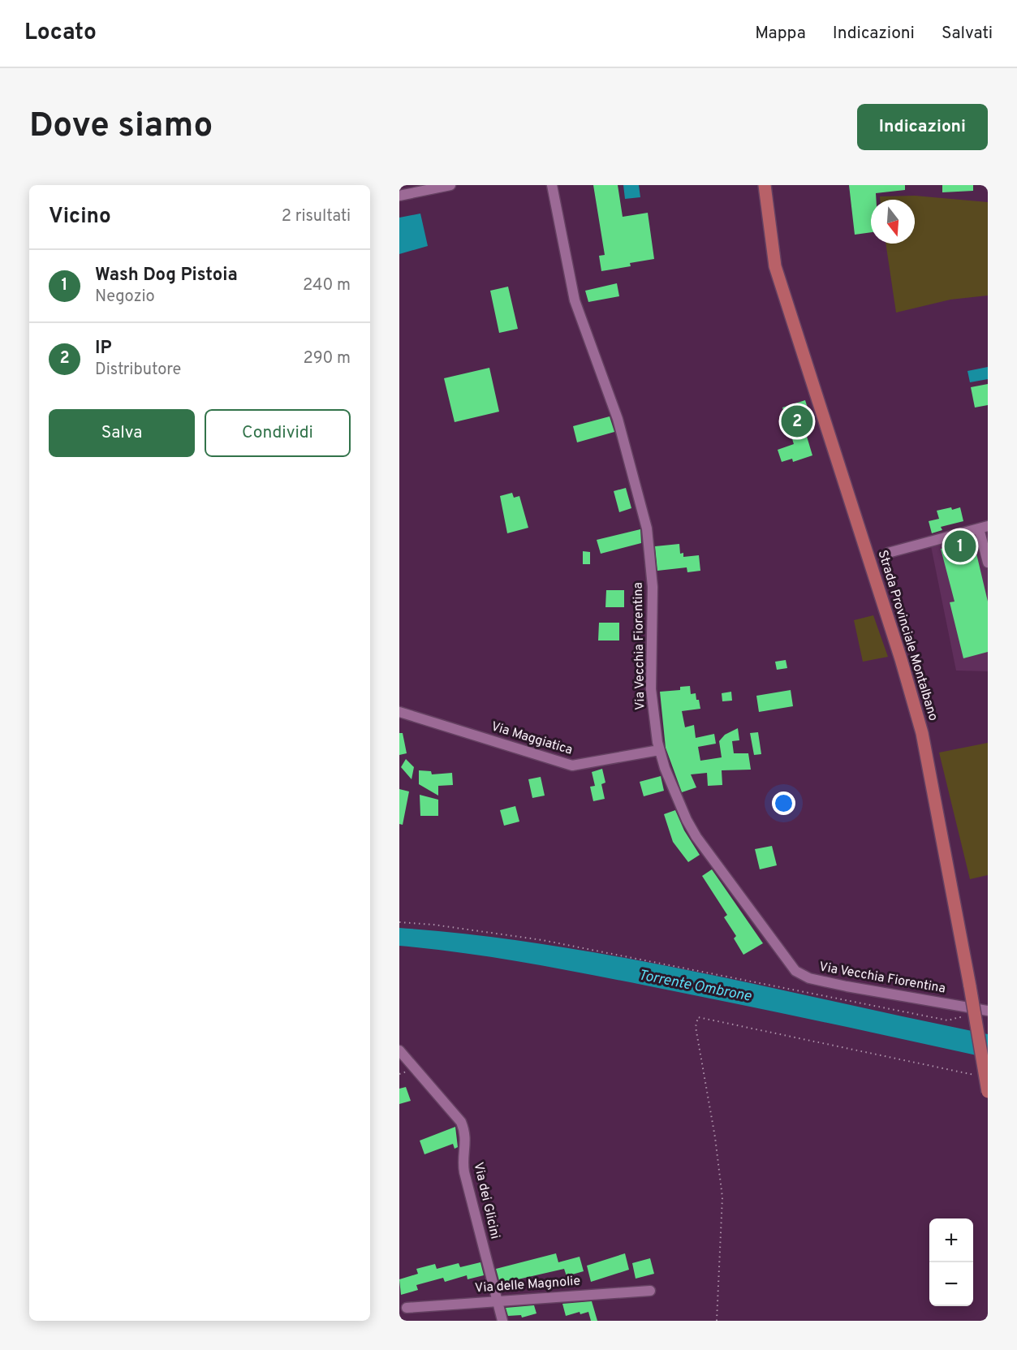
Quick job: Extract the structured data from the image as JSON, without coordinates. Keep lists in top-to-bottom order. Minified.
{"streets":{"main road":["Strada Provinciale Montalbano"],"street":["Via Vecchia Fiorentina","Via Maggiatica","Via dei Glicini","Via delle Magnolie"]},"crossings":[["Via Vecchia Fiorentina","Via Maggiatica"],["Via dei Glicini","Via delle Magnolie"]],"water":["Torrente Ombrone"],"north":"bottom","page":{"header":"Locato","nav":["Mappa","Indicazioni","Salvati"],"buttons":["Indicazioni",["Salva","Condividi"]],"title":"Dove siamo","heading":["Vicino","2 risultati"],"list":[{"mark":"1","name":"Wash Dog Pistoia","note":"Negozio","value":"240 m"},{"mark":"2","name":"IP","note":"Distributore","value":"290 m"}],"pins":["2","1"],"map_buttons":["+","−"]}}
